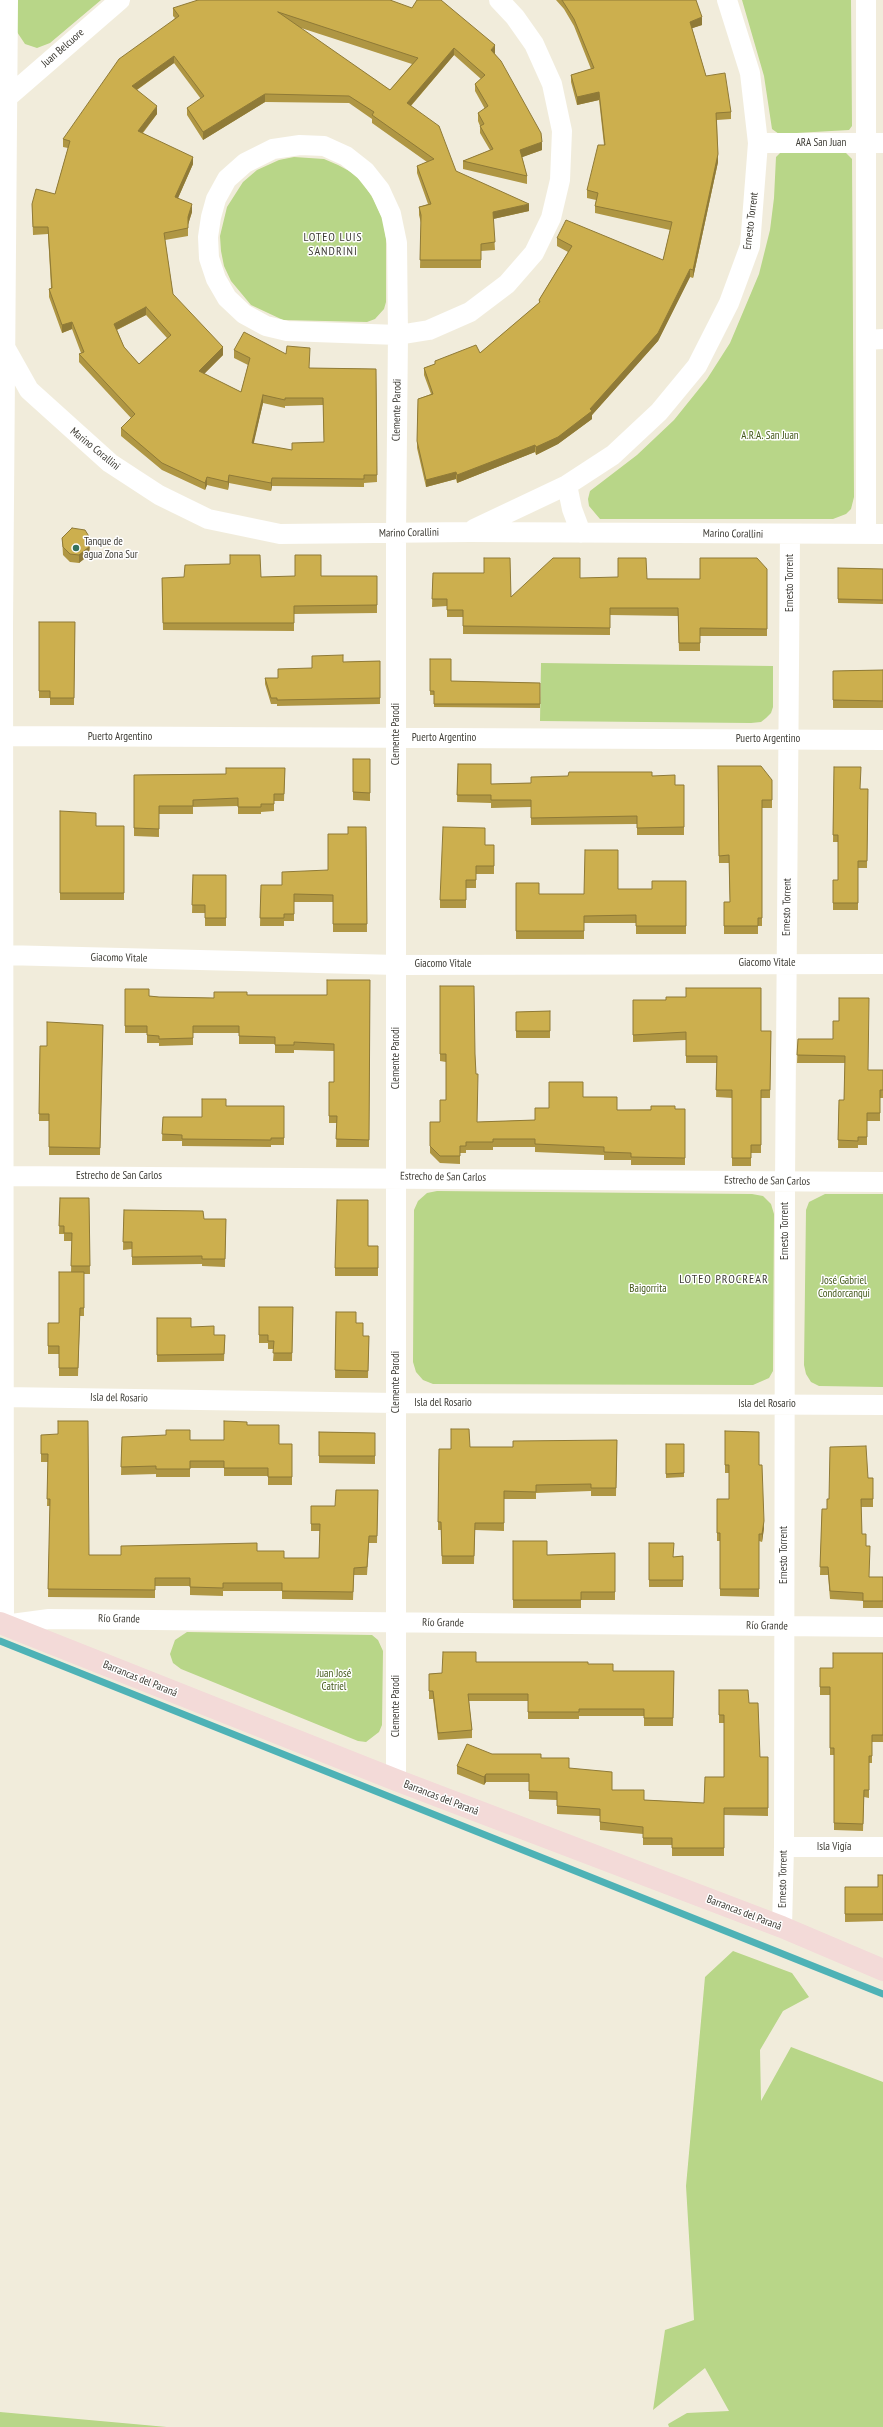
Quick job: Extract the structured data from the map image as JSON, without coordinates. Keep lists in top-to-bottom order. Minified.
{"streets":{"street":["Juan Belcuore","ARA San Juan","Ernesto Torrent","Clemente Parodi","Marino Corallini","Puerto Argentino","Giacomo Vitale","Estrecho de San Carlos","Isla del Rosario","Río Grande","Barrancas del Paraná","Isla Vigía"]},"crossings":[["ARA San Juan","Ernesto Torrent"],["Ernesto Torrent","Marino Corallini"],["Ernesto Torrent","Puerto Argentino"],["Ernesto Torrent","Giacomo Vitale"],["Ernesto Torrent","Estrecho de San Carlos"],["Ernesto Torrent","Isla del Rosario"],["Ernesto Torrent","Río Grande"],["Ernesto Torrent","Barrancas del Paraná"],["Ernesto Torrent","Isla Vigía"],["Clemente Parodi","Marino Corallini"],["Clemente Parodi","Puerto Argentino"],["Clemente Parodi","Giacomo Vitale"],["Clemente Parodi","Estrecho de San Carlos"],["Clemente Parodi","Isla del Rosario"],["Clemente Parodi","Río Grande"],["Clemente Parodi","Barrancas del Paraná"],["Río Grande","Barrancas del Paraná"]],"districts":["LOTEO LUIS SANDRINI","LOTEO PROCREAR"],"parks":["A.R.A. San Juan","José Gabriel Condorcanqui","Baigorrita","Juan José Catriel"],"places":["Tanque de agua Zona Sur"]}
